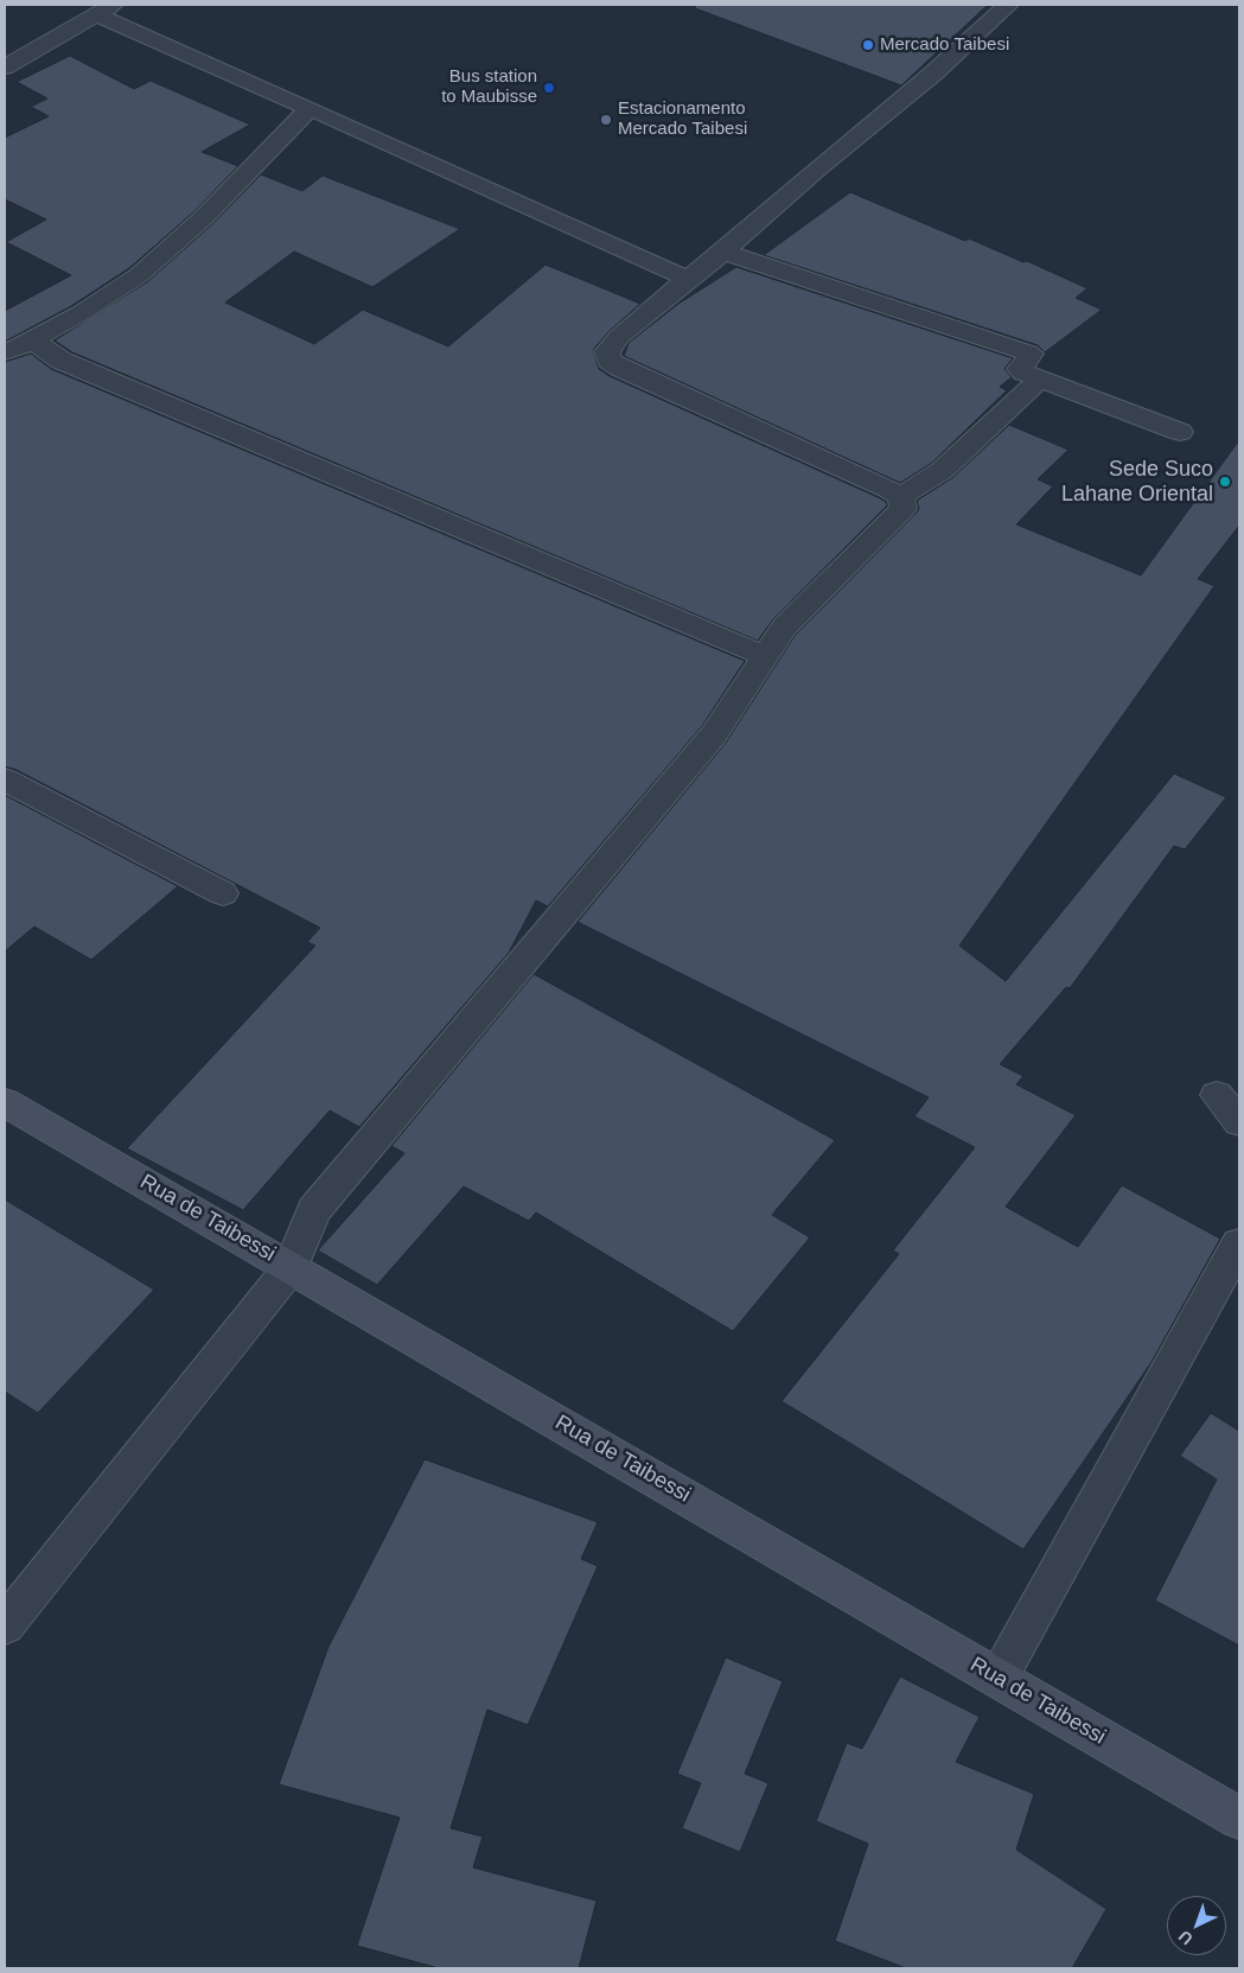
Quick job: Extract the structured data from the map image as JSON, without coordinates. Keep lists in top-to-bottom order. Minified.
{"streets":{"street":["Rua de Taibessi"]},"places":["Mercado Taibesi","Bus station to Maubisse","Estacionamento Mercado Taibesi","Sede Suco Lahane Oriental"],"north":"bottom left"}
